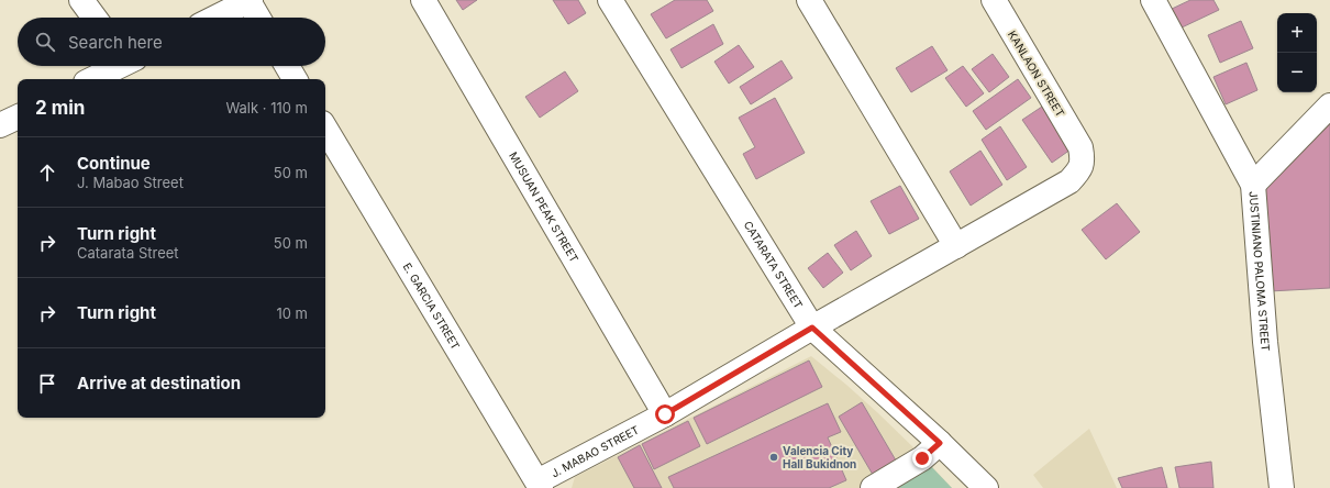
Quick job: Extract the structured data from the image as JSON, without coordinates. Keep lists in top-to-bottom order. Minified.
{"streets":{"street":["KANLAON STREET","MUSUAN PEAK STREET","CATARATA STREET","JUSTINIANO PALOMA STREET","E. GARCIA STREET","J. MABAO STREET"]},"crossings":[["KANLAON STREET","J. MABAO STREET"],["MUSUAN PEAK STREET","J. MABAO STREET"],["CATARATA STREET","J. MABAO STREET"],["E. GARCIA STREET","J. MABAO STREET"]],"places":["Valencia City Hall Bukidnon"],"page":{"map_buttons":["+","−"],"search":"Search here","heading":["2 min","Walk · 110 m"],"list":[["Continue","J. Mabao Street","50 m"],["Turn right","Catarata Street","50 m"],["Turn right","10 m"],"Arrive at destination"]}}
